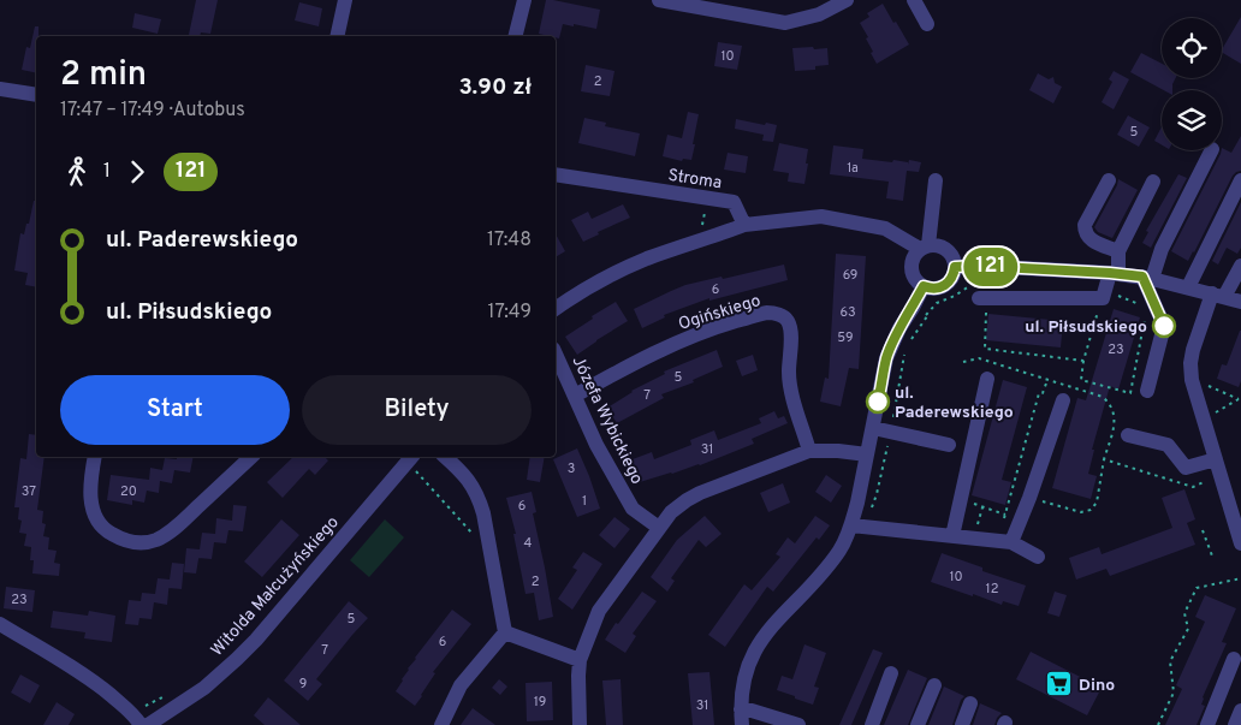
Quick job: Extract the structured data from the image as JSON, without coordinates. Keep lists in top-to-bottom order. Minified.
{"streets":{"street":["Stroma","Ogińskiego","Józefa Wybickiego","Witolda Małcużyńskiego"]},"crossings":[["Ogińskiego","Józefa Wybickiego"]],"places":{"other":["ul. Piłsudskiego","ul. Paderewskiego"],"supermarket":["Dino"]},"lines":["bus line 121"],"house_numbers":["10","2","5","1a","69","6","63","59","23","5","7","31","3","37","20","1","6","4","10","2","12","23","5","6","7","9","19","31"],"page":{"on_map":"121","heading":["2 min","17:47 – 17:49 · Autobus","3.90 zł"],"legs":["1","121"],"list":[{"name":"ul. Paderewskiego","value":"17:48"},{"name":"ul. Piłsudskiego","value":"17:49"}],"buttons":["Start","Bilety"]}}
